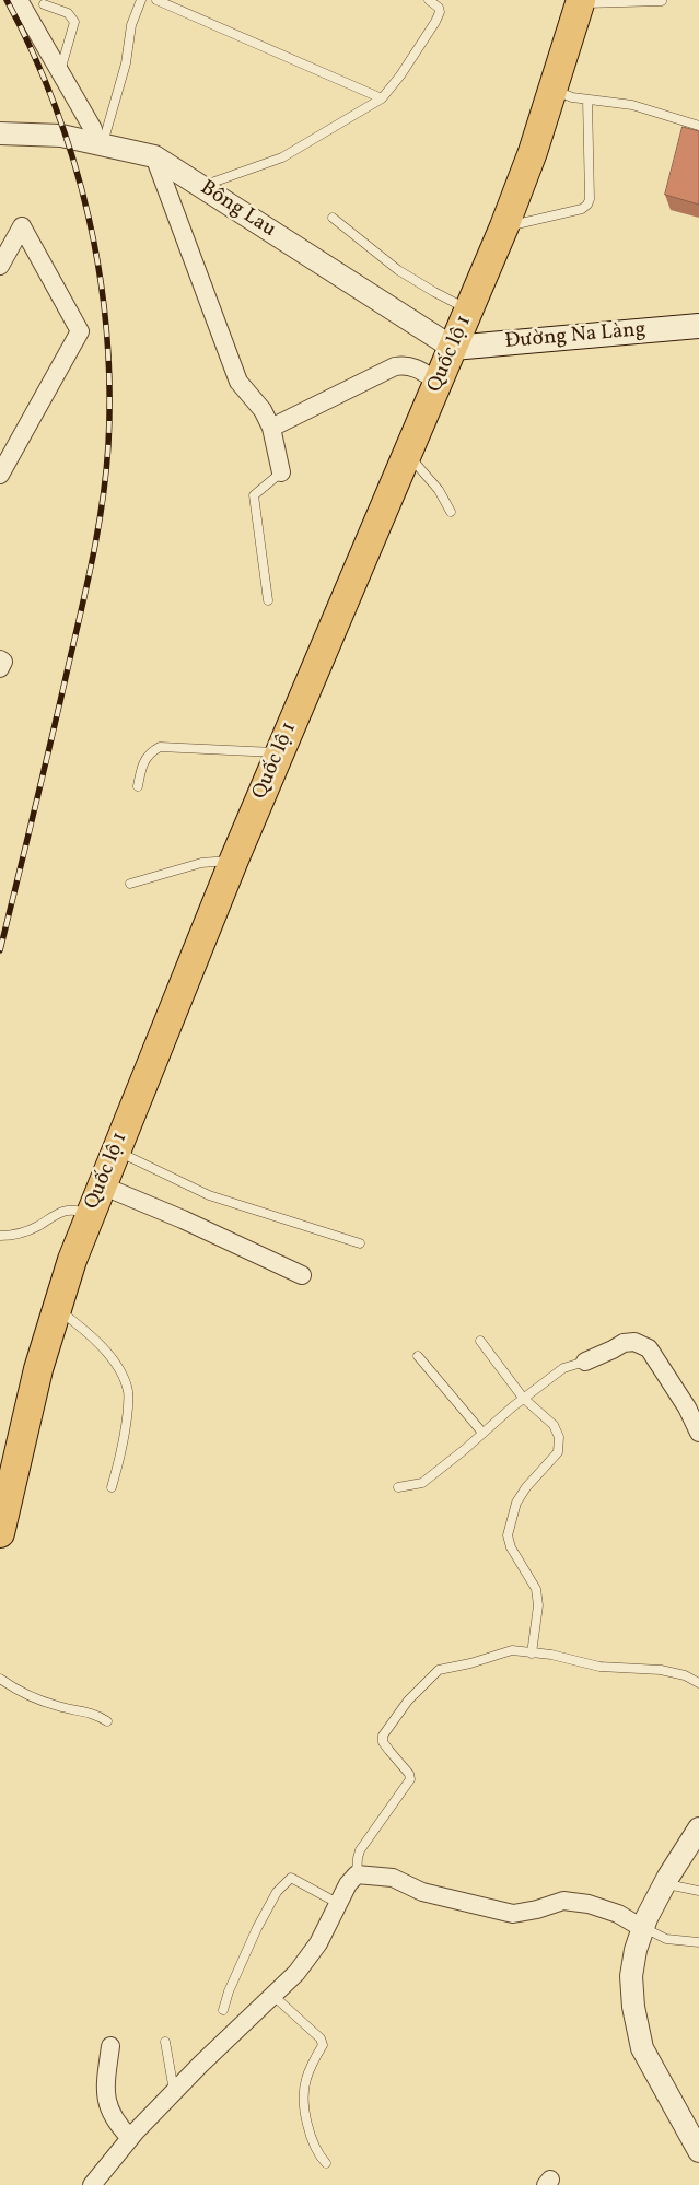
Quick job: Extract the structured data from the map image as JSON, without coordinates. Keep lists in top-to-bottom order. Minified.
{"streets":{"highway":["Quốc lộ 1"],"main road":["Đường Na Làng"],"street":["Bông Lau"]},"crossings":[["Bông Lau","Đường Na Làng"],["Bông Lau","Quốc lộ 1"],["Đường Na Làng","Quốc lộ 1"]]}
